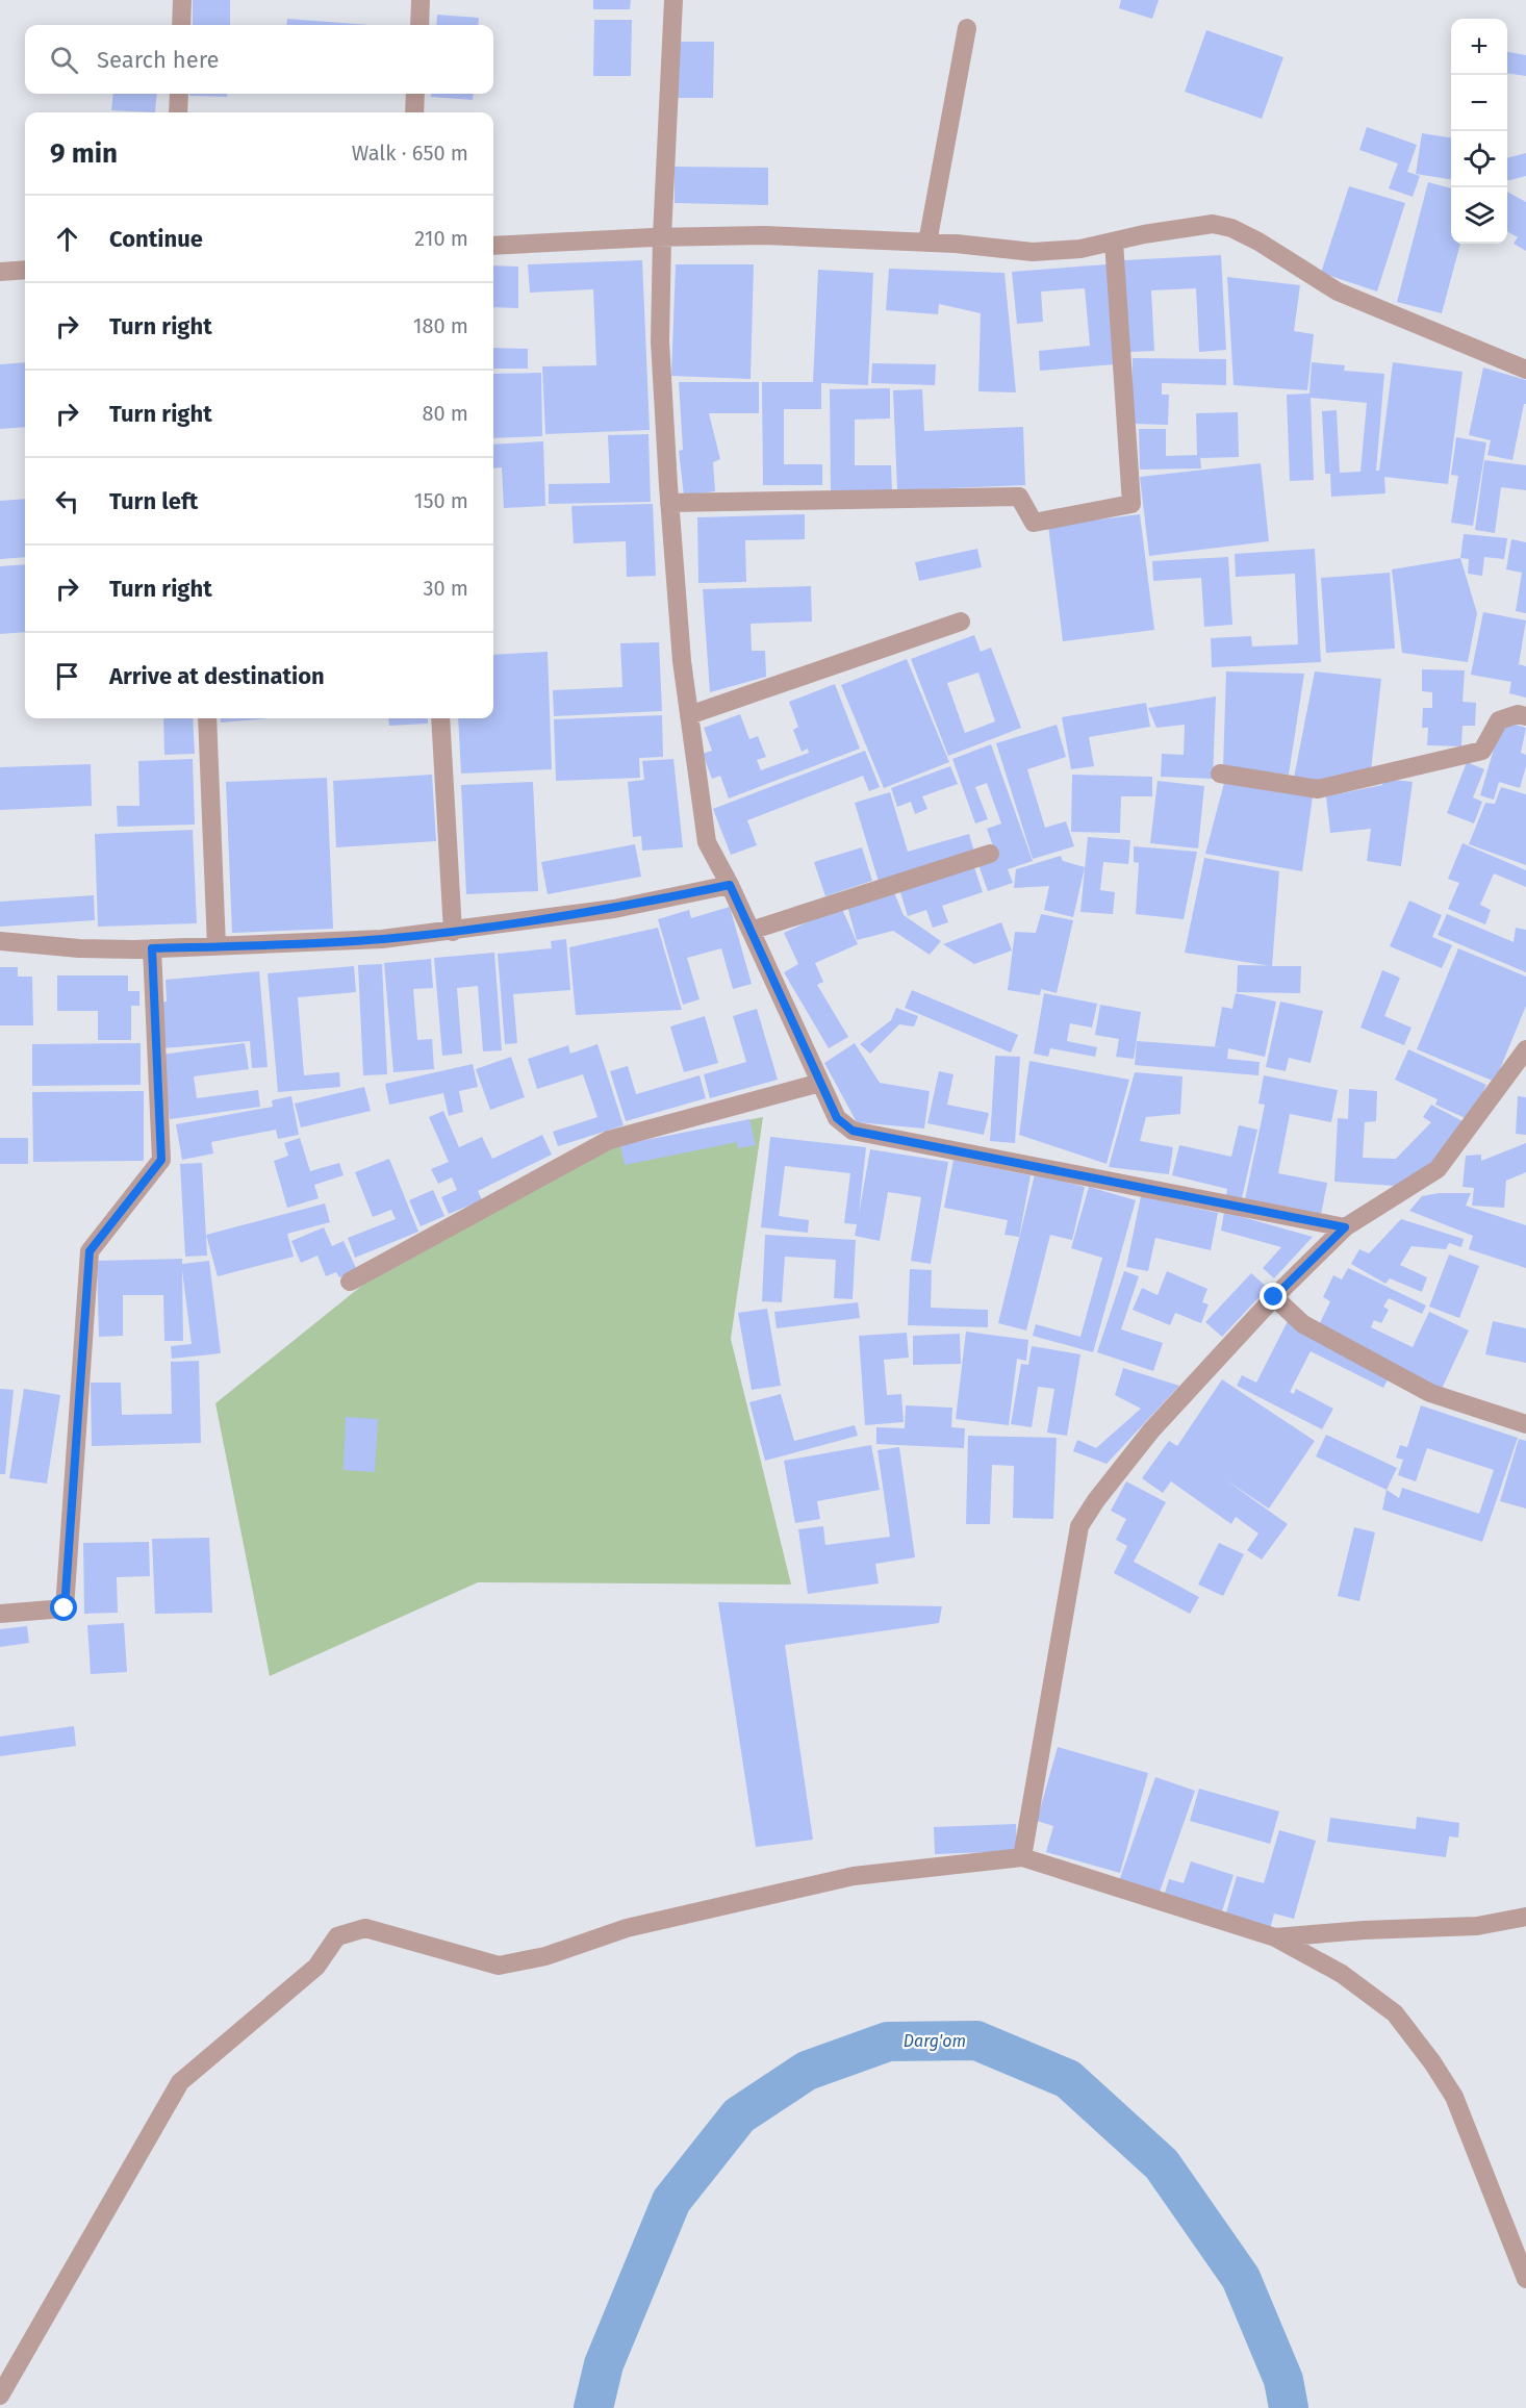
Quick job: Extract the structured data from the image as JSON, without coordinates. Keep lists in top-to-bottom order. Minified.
{"water":["Darg'om"],"page":{"map_buttons":["+","−"],"search":"Search here","heading":["9 min","Walk · 650 m"],"list":[["Continue","210 m"],["Turn right","180 m"],["Turn right","80 m"],["Turn left","150 m"],["Turn right","30 m"],"Arrive at destination"]}}
